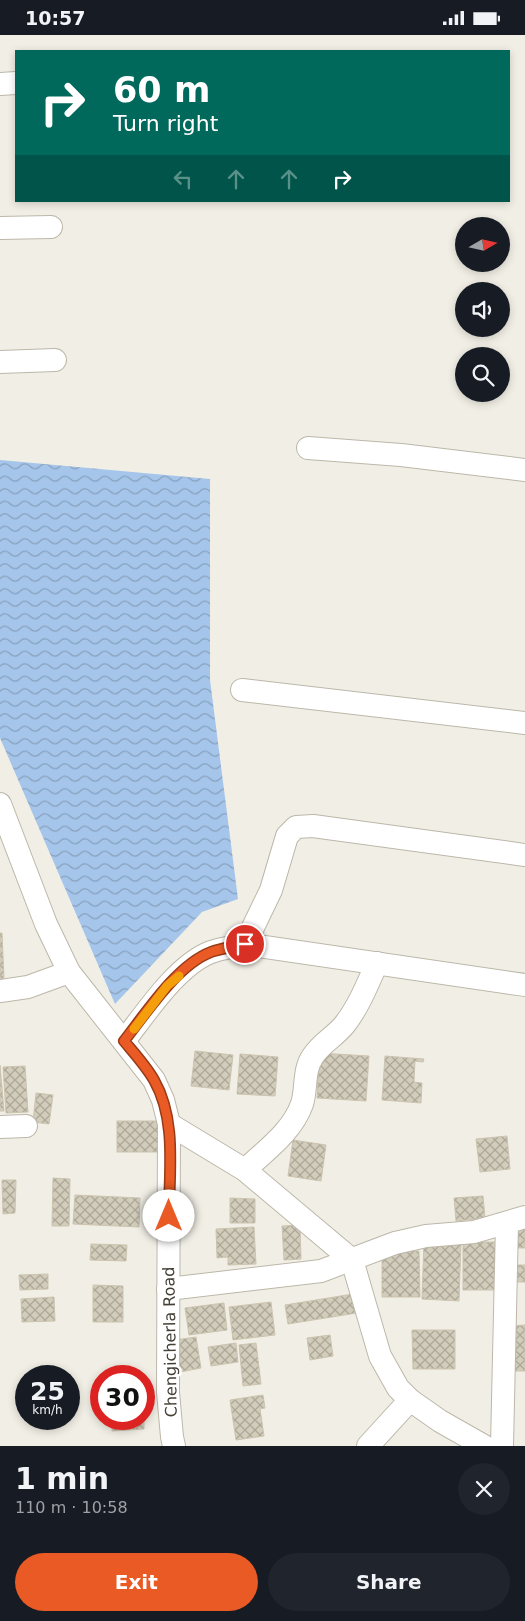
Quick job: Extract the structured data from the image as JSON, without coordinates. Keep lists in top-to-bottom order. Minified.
{"streets":{"street":["Chengicherla Road"]},"north":"right","page":{"status":"10:57","turn":["60 m","Turn right"],"speed":"25 km/h","limit":"30","heading":["1 min","110 m · 10:58"],"buttons":["Exit","Share"]}}
